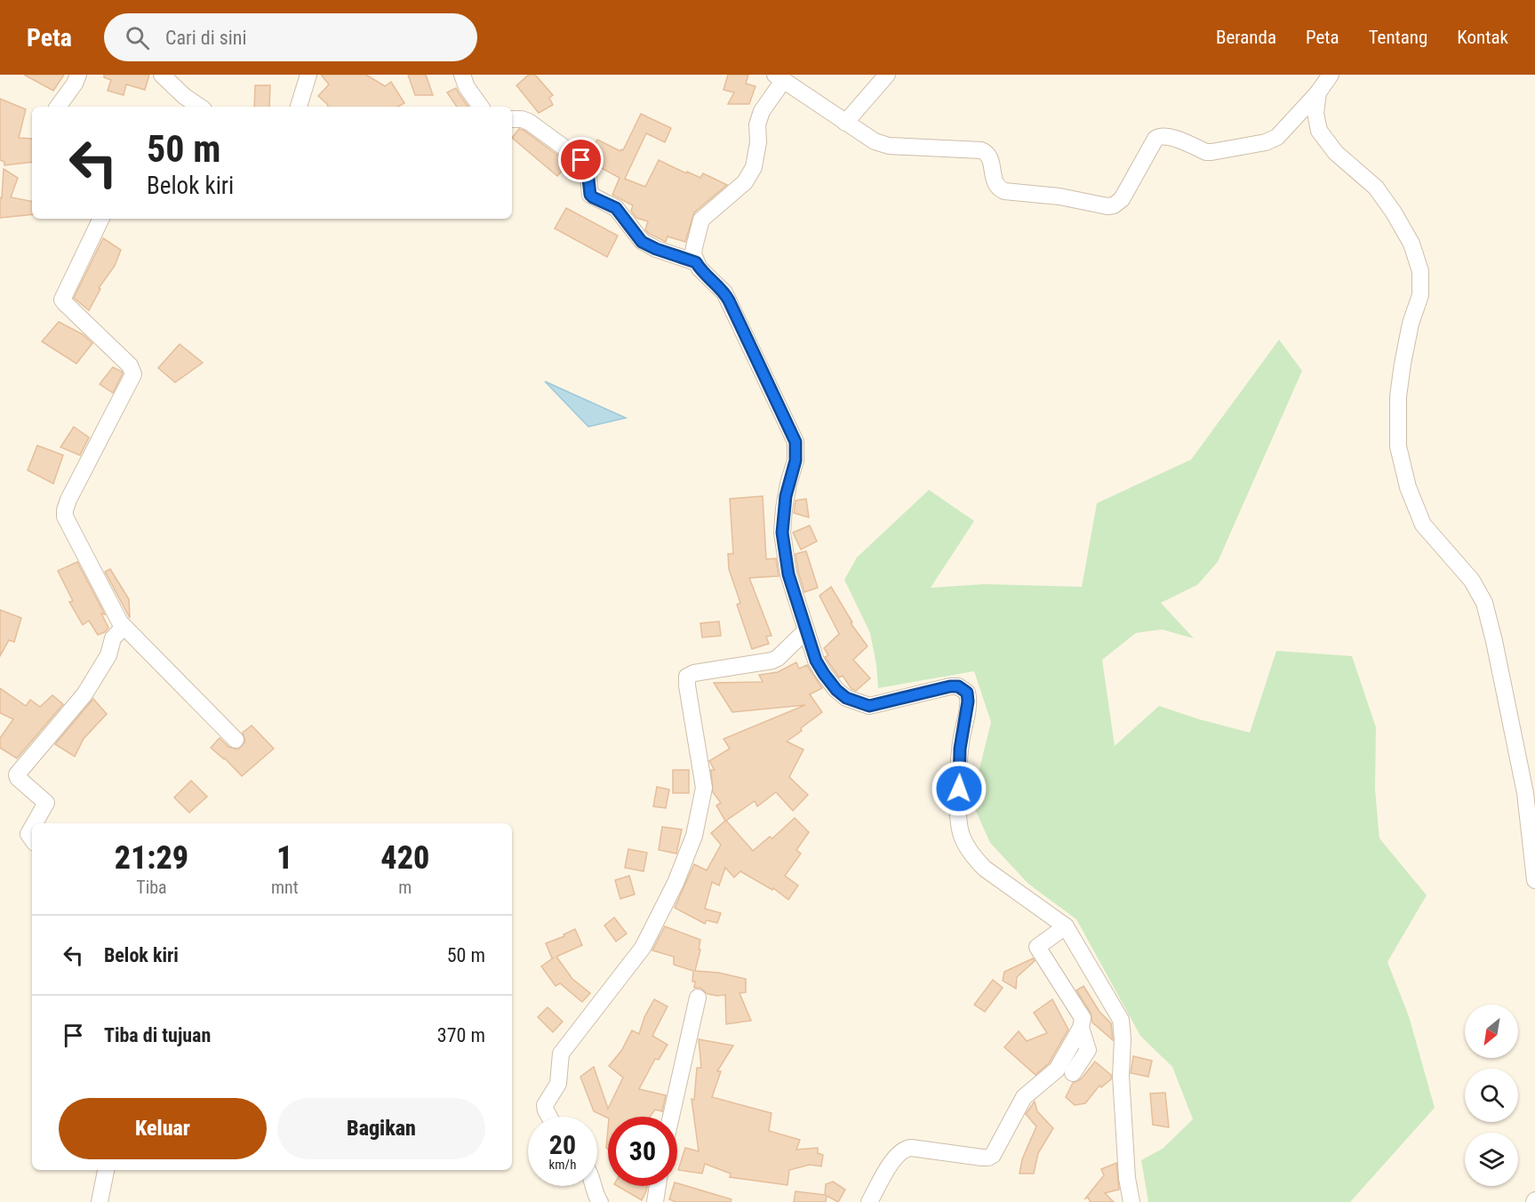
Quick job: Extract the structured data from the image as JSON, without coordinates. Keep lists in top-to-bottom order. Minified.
{"north":"bottom left","page":{"header":"Peta","search":"Cari di sini","nav":["Beranda","Peta","Tentang","Kontak"],"turn":["50 m","Belok kiri"],"eta":["21:29","Tiba","1","mnt","420","m"],"list":[{"name":"Belok kiri","value":"50 m"},{"name":"Tiba di tujuan","value":"370 m"}],"buttons":["Keluar","Bagikan"],"speed":"20 km/h","limit":"30"}}
